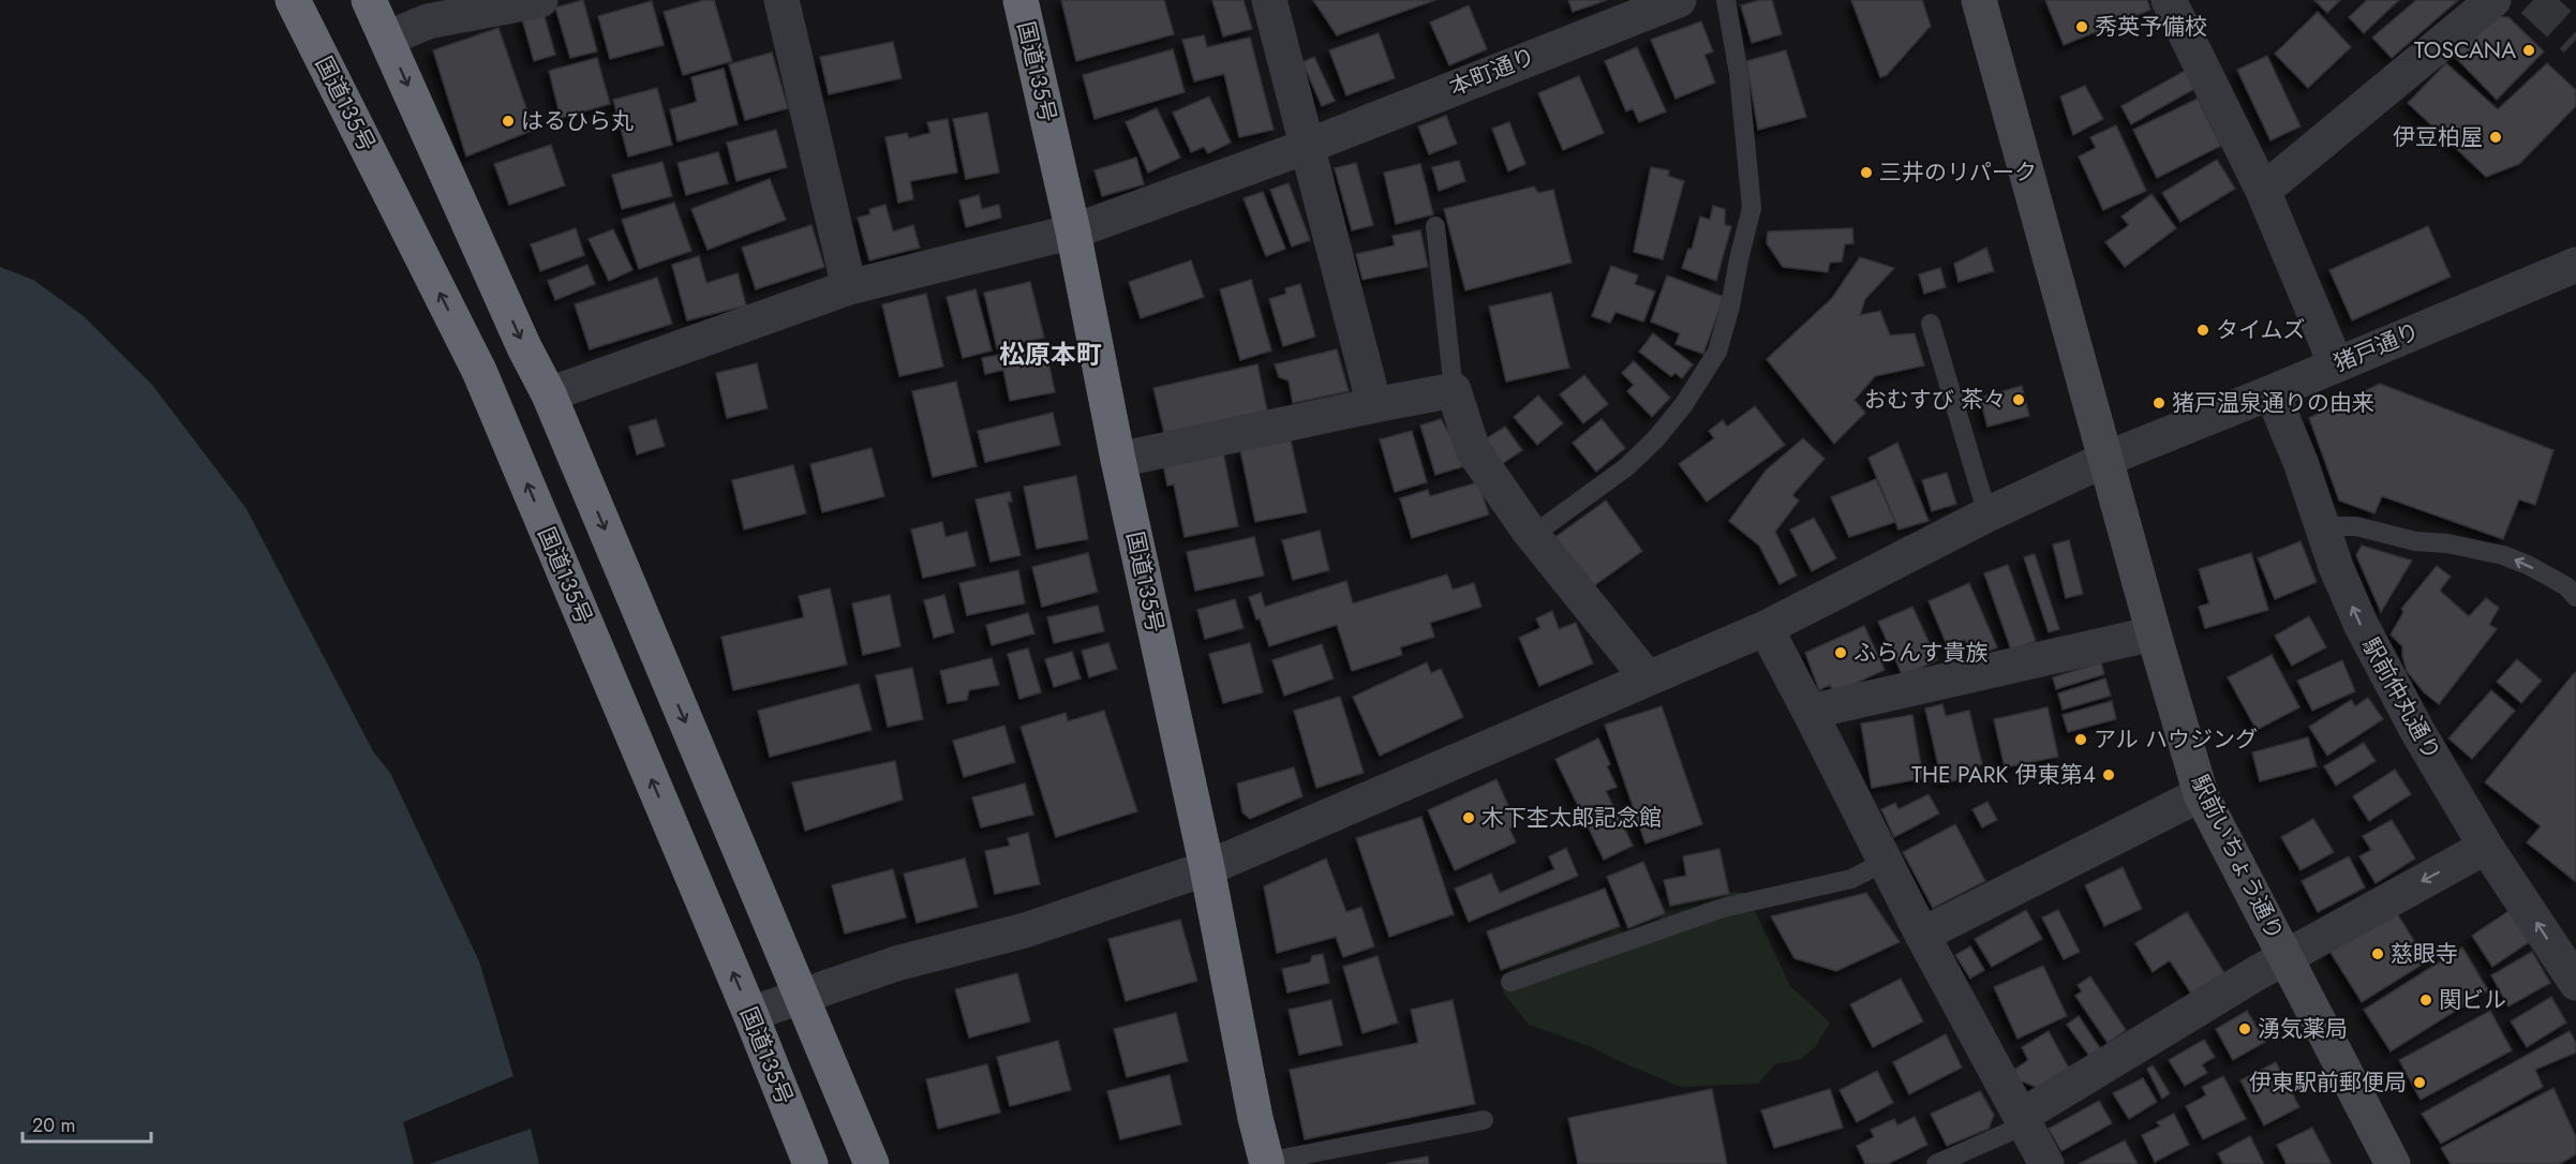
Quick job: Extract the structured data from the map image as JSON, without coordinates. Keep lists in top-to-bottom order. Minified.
{"streets":{"highway":["国道135号"],"street":["本町通り","猪戸通り","駅前仲丸通り","駅前いちょう通り"]},"crossings":[["国道135号","本町通り"],["国道135号","猪戸通り"],["猪戸通り","駅前仲丸通り"],["猪戸通り","駅前いちょう通り"]],"one_way":["駅前仲丸通り"],"districts":["松原本町"],"places":["秀英予備校","TOSCANA","はるひら丸","伊豆柏屋","三井のリパーク","タイムズ","おむすび 茶々","猪戸温泉通りの由来","ふらんす貴族","アル ハウジング","THE PARK 伊東第4","木下杢太郎記念館","慈眼寺","関ビル","湧気薬局","伊東駅前郵便局"],"scale_bar":"20 m"}
